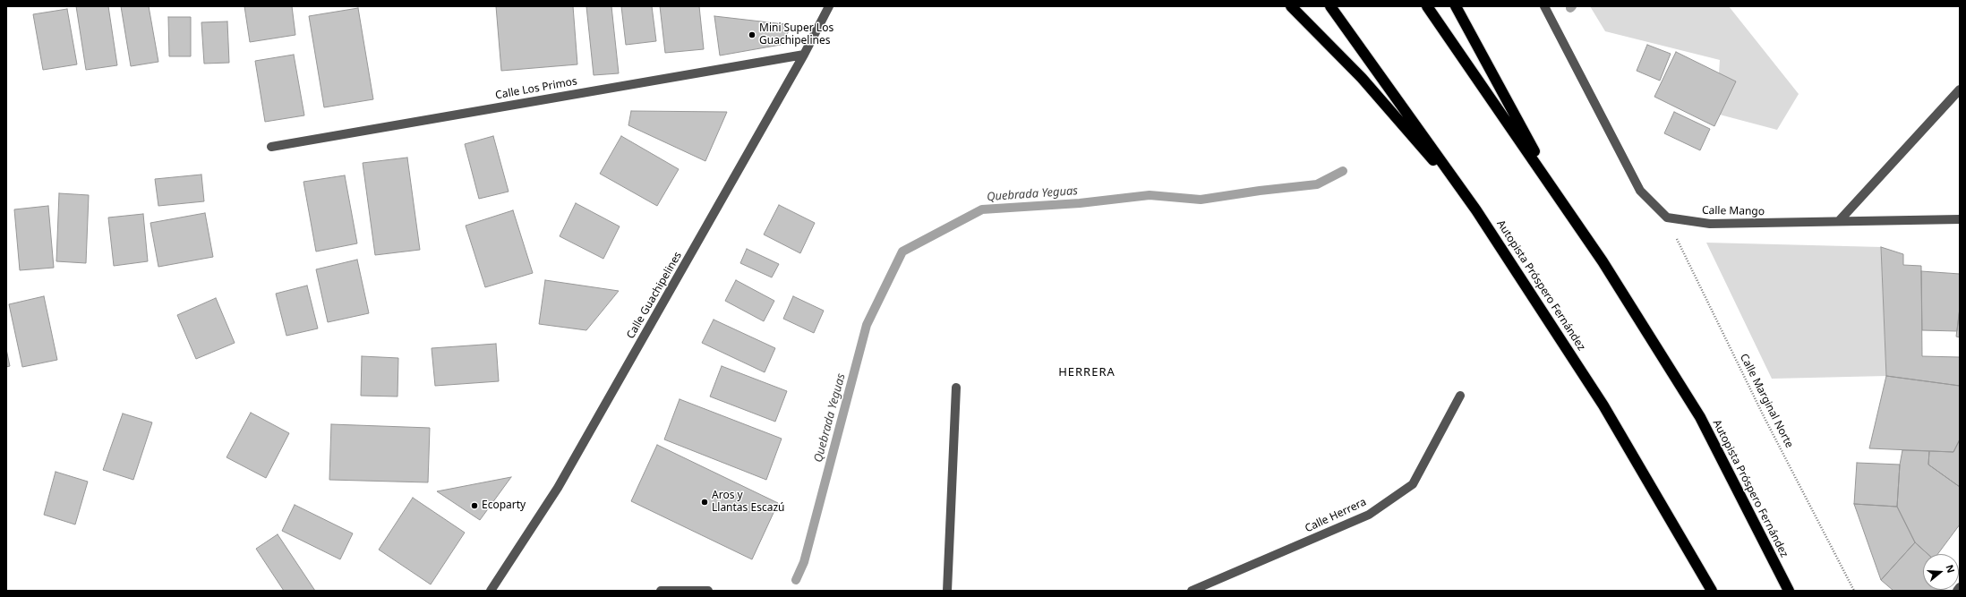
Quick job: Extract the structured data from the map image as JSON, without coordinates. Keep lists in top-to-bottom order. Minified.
{"streets":{"highway":["Autopista Próspero Fernández"],"street":["Calle Los Primos","Calle Mango","Calle Guachipelines","Calle Herrera"],"path":["Calle Marginal Norte"]},"crossings":[["Calle Los Primos","Calle Guachipelines"],["Calle Mango","Calle Marginal Norte"]],"districts":["HERRERA"],"water":["Quebrada Yeguas"],"places":["Mini Super Los Guachipelines","Aros y Llantas Escazú","Ecoparty"],"north":"right"}
